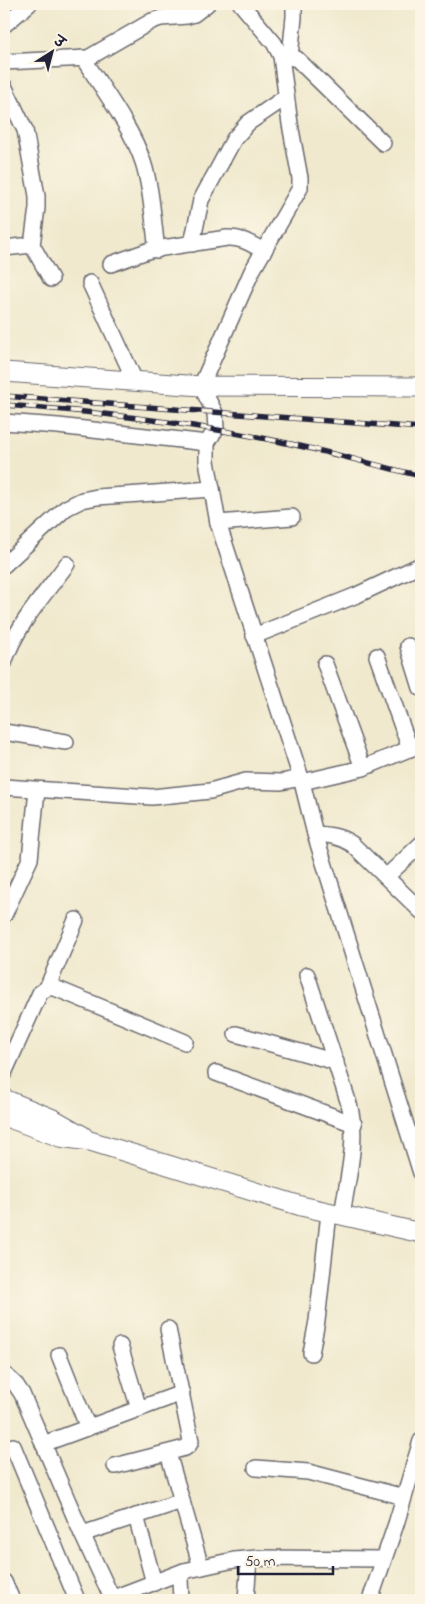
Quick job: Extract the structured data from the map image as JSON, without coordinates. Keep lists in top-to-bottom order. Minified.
{"scale_bar":"50 m","north":"top right"}
